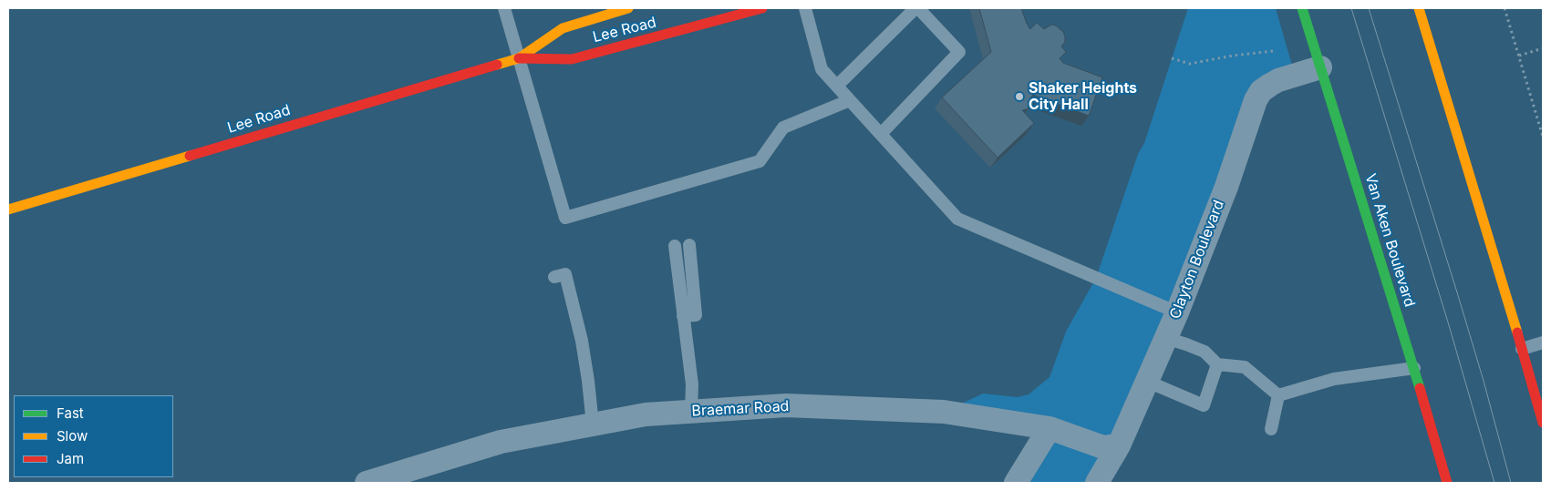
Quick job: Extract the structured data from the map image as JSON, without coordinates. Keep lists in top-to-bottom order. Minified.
{"streets":{"main road":["Lee Road","Van Aken Boulevard"],"street":["Clayton Boulevard","Braemar Road"]},"crossings":[["Van Aken Boulevard","Clayton Boulevard"],["Clayton Boulevard","Braemar Road"]],"places":["Shaker Heights City Hall"],"legend":["Fast","Slow","Jam"]}
